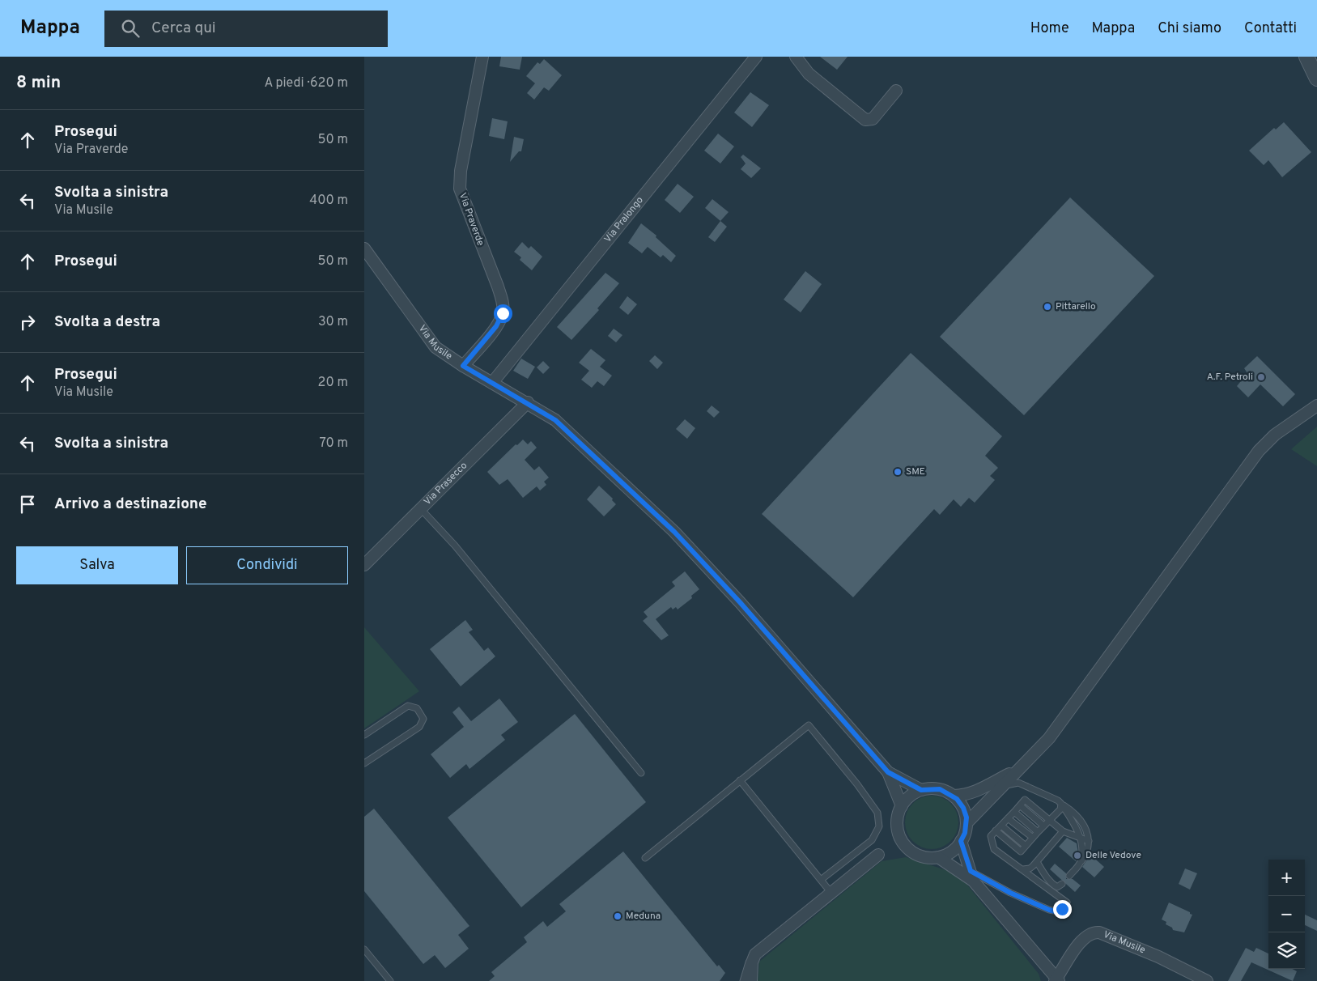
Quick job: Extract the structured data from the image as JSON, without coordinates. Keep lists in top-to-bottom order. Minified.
{"streets":{"street":["Via Praverde","Via Pralongo","Via Musile","Via Prasecco"]},"crossings":[["Via Praverde","Via Musile"],["Via Pralongo","Via Musile"],["Via Musile","Via Prasecco"]],"places":["Pittarello","A.F. Petroli","SME","Delle Vedove","Meduna"],"page":{"header":"Mappa","search":"Cerca qui","nav":["Home","Mappa","Chi siamo","Contatti"],"heading":["8 min","A piedi · 620 m"],"list":[["Prosegui","Via Praverde","50 m"],["Svolta a sinistra","Via Musile","400 m"],["Prosegui","50 m"],["Svolta a destra","30 m"],["Prosegui","Via Musile","20 m"],["Svolta a sinistra","70 m"],"Arrivo a destinazione"],"buttons":["Salva","Condividi"],"map_buttons":["+","−"]}}
